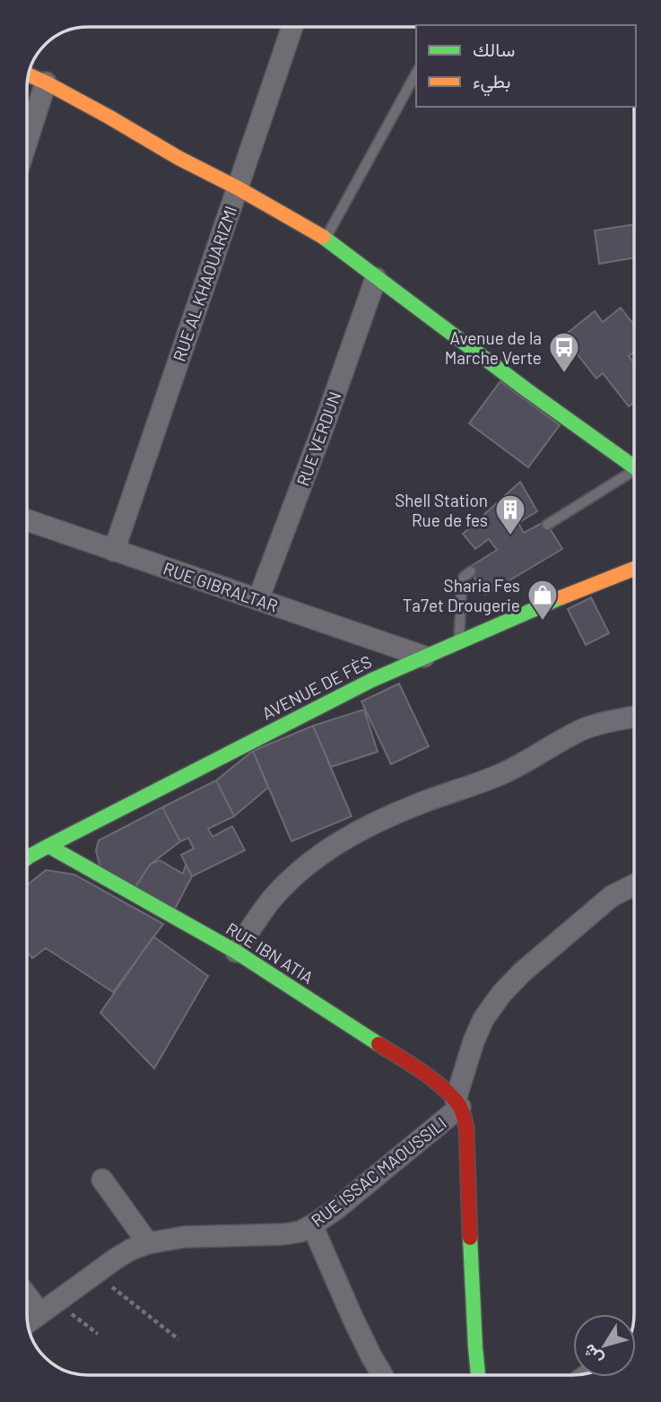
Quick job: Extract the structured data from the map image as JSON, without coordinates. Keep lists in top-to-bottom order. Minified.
{"streets":{"street":["RUE AL KHAOUARIZMI","RUE VERDUN","RUE GIBRALTAR","AVENUE DE FÈS","RUE IBN ATIA","RUE ISSAC MAOUSSILI"]},"crossings":[["RUE AL KHAOUARIZMI","RUE GIBRALTAR"],["RUE VERDUN","RUE GIBRALTAR"],["RUE GIBRALTAR","AVENUE DE FÈS"],["AVENUE DE FÈS","RUE IBN ATIA"],["RUE IBN ATIA","RUE ISSAC MAOUSSILI"]],"places":{"bus stop":["Avenue de la Marche Verte"],"building":["Shell Station Rue de fes"],"shop":["Sharia Fes Ta7et Drougerie"]},"legend":["سالك","بطيء"],"north":"bottom left"}
